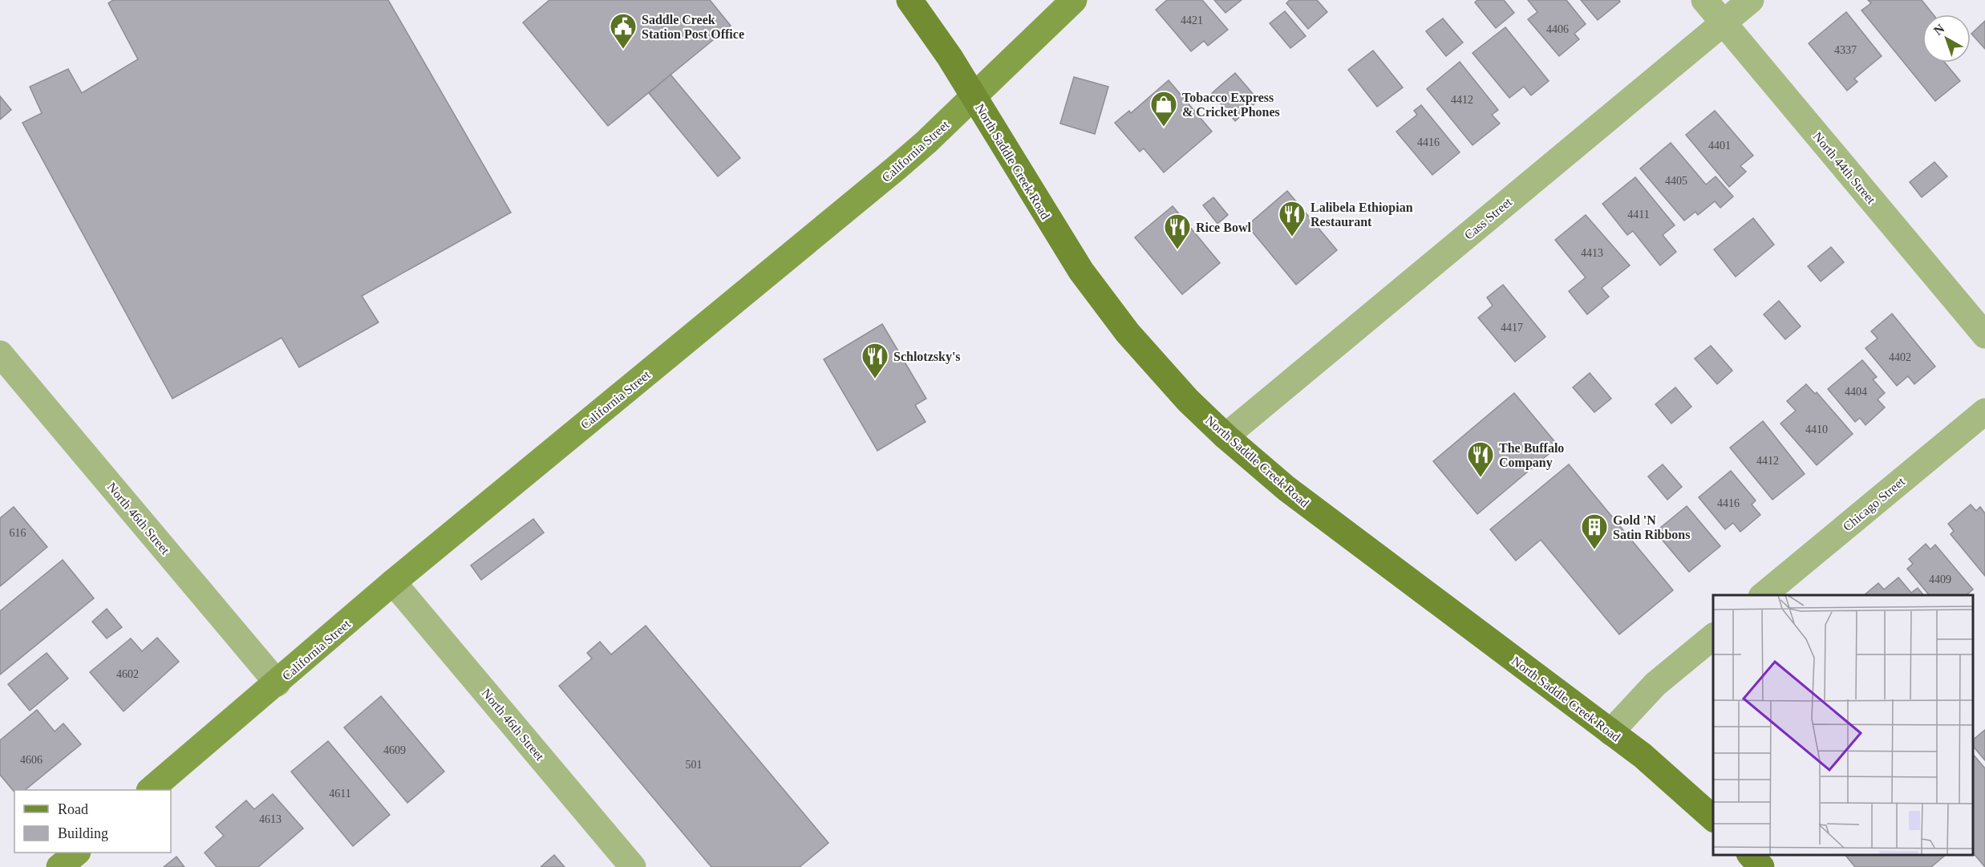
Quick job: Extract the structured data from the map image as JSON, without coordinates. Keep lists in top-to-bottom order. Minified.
{"streets":{"main road":["California Street","North Saddle Creek Road"],"street":["North 44th Street","Cass Street","Chicago Street","North 46th Street"]},"crossings":[["California Street","North Saddle Creek Road"],["California Street","North 46th Street"],["North Saddle Creek Road","Cass Street"],["North 44th Street","Cass Street"]],"places":{"public building":["Saddle Creek Station Post Office"],"shop":["Tobacco Express & Cricket Phones"],"restaurant":["Lalibela Ethiopian Restaurant","Rice Bowl","Schlotzsky's","The Buffalo Company"],"building":["Gold 'N Satin Ribbons"]},"house_numbers":["4421","4406","4337","4412","4416","4401","4405","4411","4413","4417","4402","4404","4410","4412","4416","616","4409","4602","4609","4606","501","4611","4613"],"legend":["Road","Building"],"north":"top left"}
